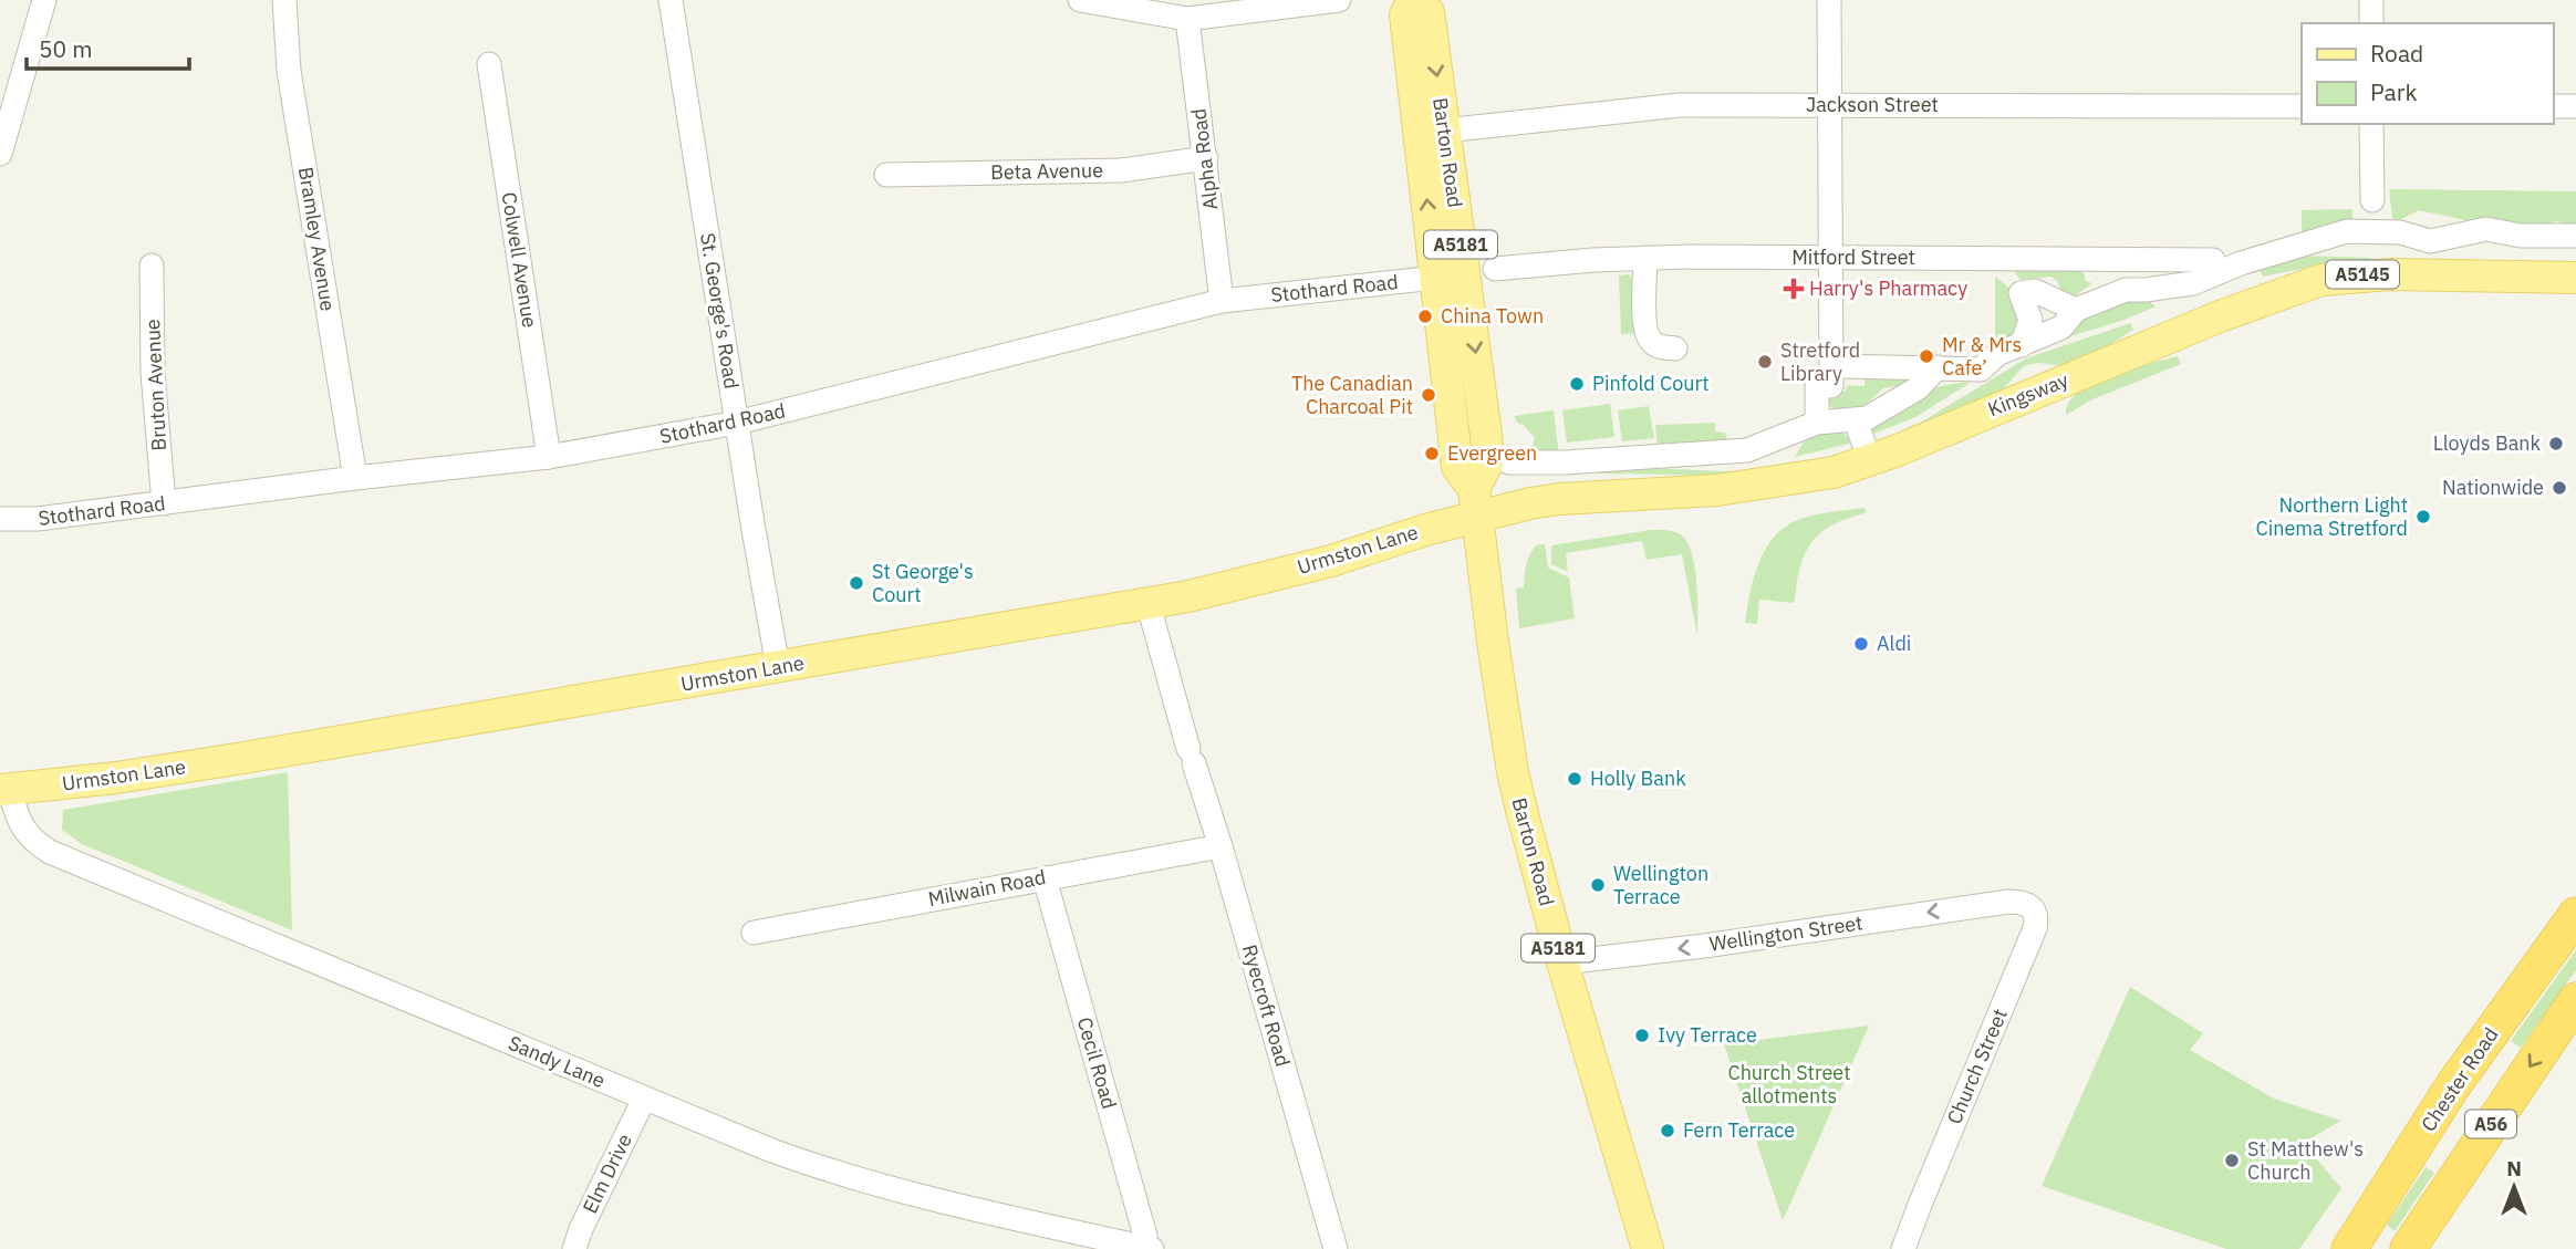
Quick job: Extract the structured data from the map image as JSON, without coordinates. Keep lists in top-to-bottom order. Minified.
{"streets":{"highway":["Chester Road","A56"],"main road":["Barton Road","A5181","A5145","Kingsway","Urmston Lane"],"street":["Jackson Street","Alpha Road","Beta Avenue","Bramley Avenue","Mitford Street","Colwell Avenue","Stothard Road","St. George's Road","Bruton Avenue","Milwain Road","Wellington Street","Ryecroft Road","Sandy Lane","Cecil Road","Church Street","Elm Drive"]},"crossings":[["Jackson Street","Barton Road"],["Barton Road","Mitford Street"],["Barton Road","Stothard Road"],["Barton Road","Kingsway"],["Barton Road","Urmston Lane"],["Barton Road","Wellington Street"],["Alpha Road","Beta Avenue"],["Alpha Road","Stothard Road"],["Bramley Avenue","Stothard Road"],["Mitford Street","Stothard Road"],["Colwell Avenue","Stothard Road"],["Stothard Road","St. George's Road"],["Stothard Road","Bruton Avenue"],["St. George's Road","Urmston Lane"],["Kingsway","Urmston Lane"],["Urmston Lane","Ryecroft Road"],["Urmston Lane","Sandy Lane"],["Milwain Road","Ryecroft Road"],["Milwain Road","Cecil Road"],["Wellington Street","Church Street"],["Sandy Lane","Cecil Road"],["Sandy Lane","Elm Drive"]],"one_way":["Wellington Street"],"parks":["Church Street allotments"],"places":{"health":["Harry's Pharmacy"],"other":["China Town","Mr & Mrs Cafe’","Stretford Library","Pinfold Court","The Canadian Charcoal Pit","Lloyds Bank","Evergreen","Nationwide","Northern Light Cinema Stretford","St George's Court","Aldi","Holly Bank","Wellington Terrace","Ivy Terrace","Fern Terrace","St Matthew's Church"]},"legend":["Road","Park"],"scale_bar":"50 m","north":"top"}
